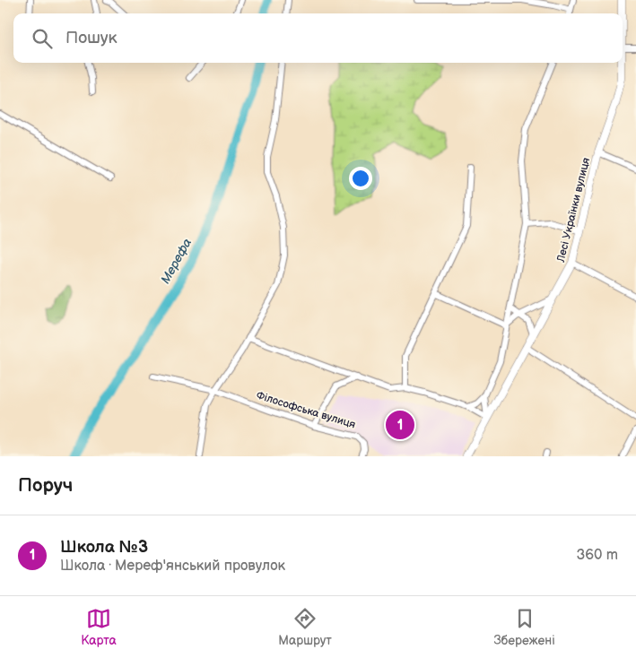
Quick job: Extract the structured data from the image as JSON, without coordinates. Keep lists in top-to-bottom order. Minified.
{"streets":{"street":["Лесі Українки вулиця","Філософська вулиця"]},"water":["Мерефа"],"page":{"search":"Пошук","pins":"1","heading":"Поруч","list":[{"mark":"1","name":"Школа №3","note":"Школа · Мереф'янський провулок","value":"360 m"}],"nav":["Карта","Маршрут","Збережені"]}}
